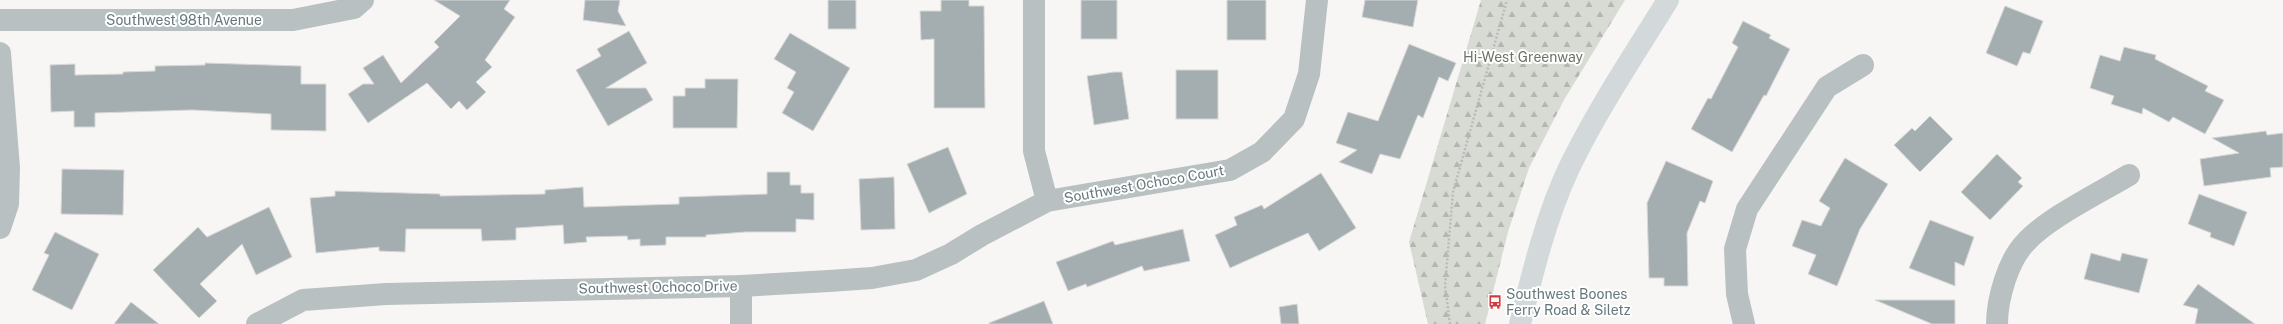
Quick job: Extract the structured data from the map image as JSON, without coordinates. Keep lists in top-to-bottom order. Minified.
{"streets":{"street":["Southwest 98th Avenue","Southwest Ochoco Court","Southwest Ochoco Drive"]},"crossings":[["Southwest Ochoco Court","Southwest Ochoco Drive"]],"parks":["Hi-West Greenway"],"places":{"bus stop":["Southwest Boones Ferry Road & Siletz"]}}
